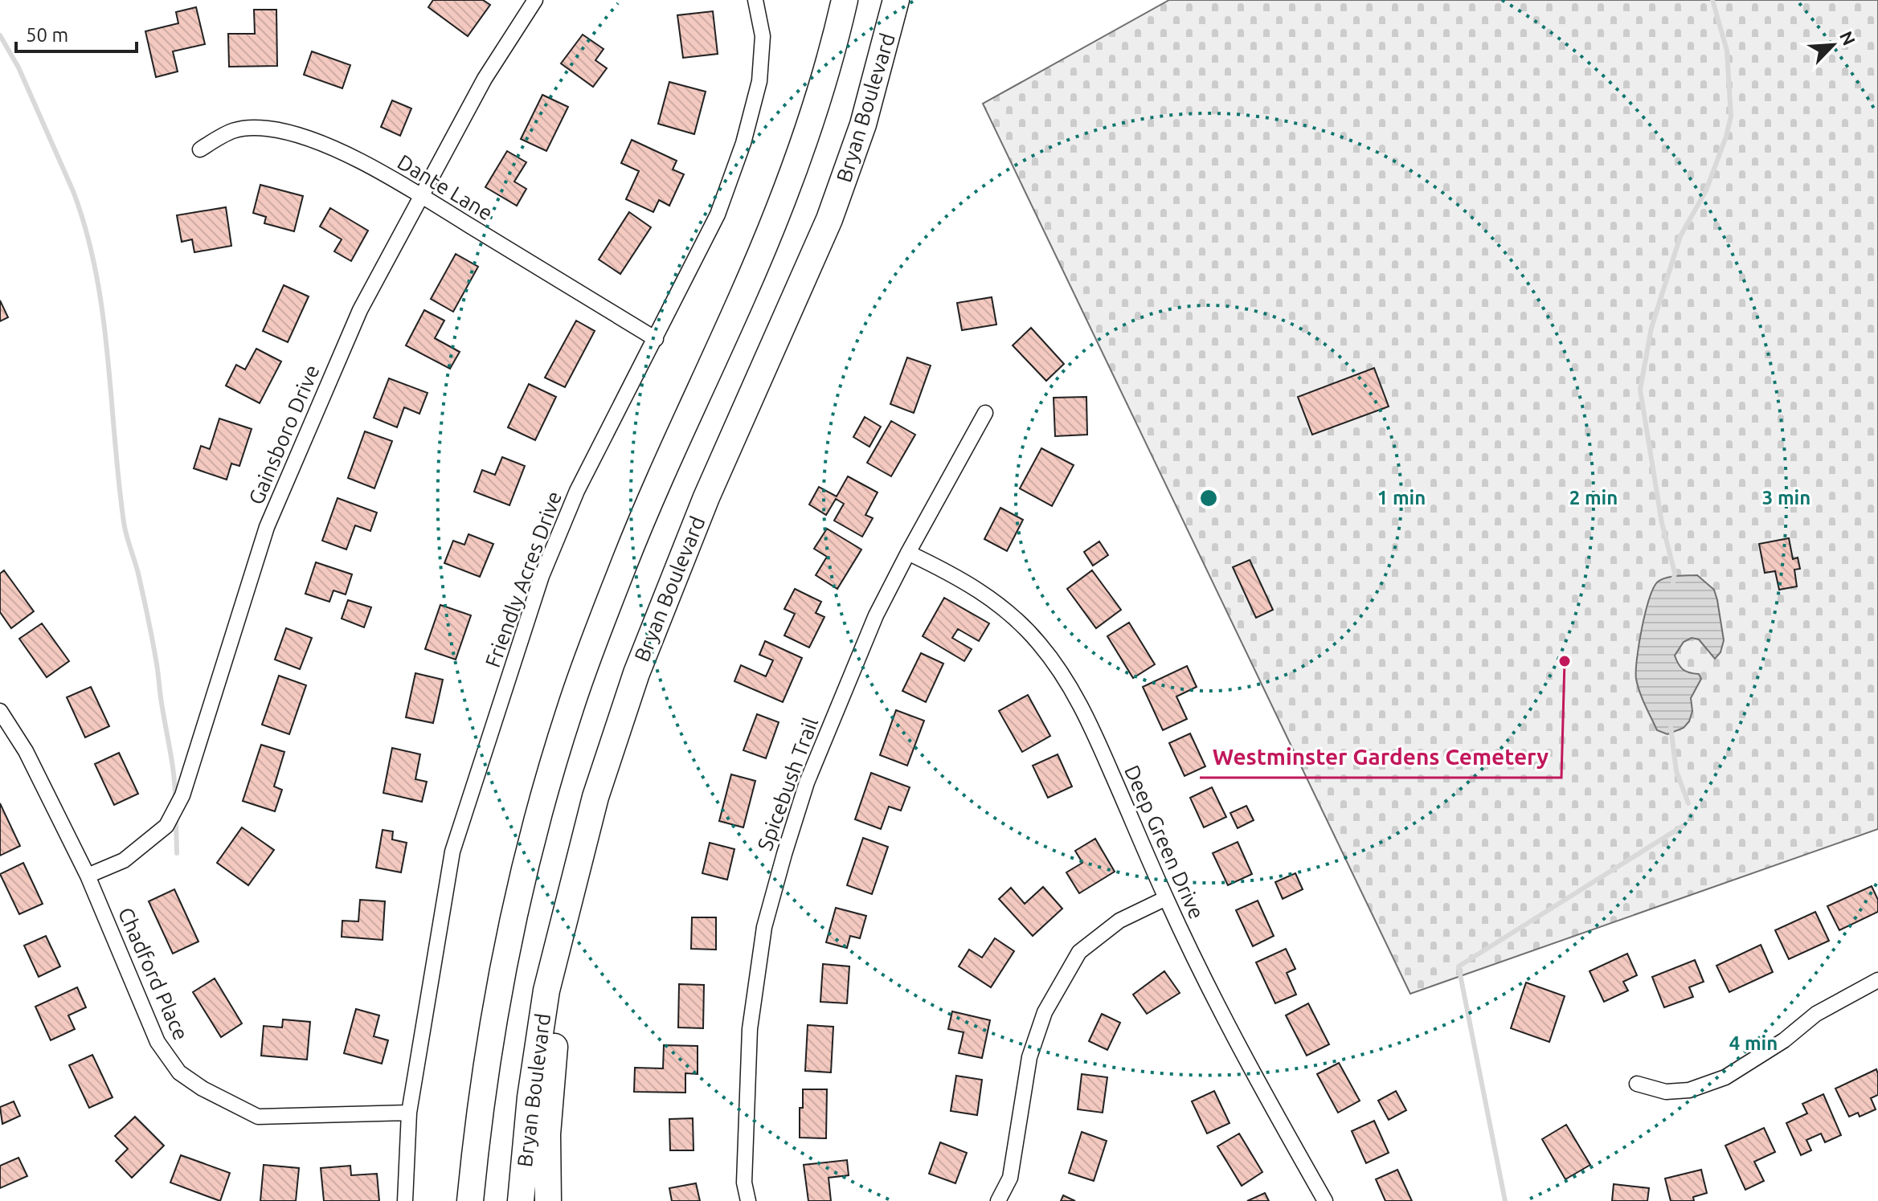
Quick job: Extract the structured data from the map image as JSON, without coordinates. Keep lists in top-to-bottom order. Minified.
{"streets":{"highway":["Bryan Boulevard"],"street":["Dante Lane","Gainsboro Drive","Friendly Acres Drive","Spicebush Trail","Deep Green Drive","Chadford Place"]},"crossings":[["Dante Lane","Gainsboro Drive"],["Dante Lane","Friendly Acres Drive"],["Gainsboro Drive","Chadford Place"],["Friendly Acres Drive","Chadford Place"],["Spicebush Trail","Deep Green Drive"]],"places":["Westminster Gardens Cemetery"],"scale_bar":"50 m","north":"top right","rings":["1 min","2 min","3 min","4 min"]}
